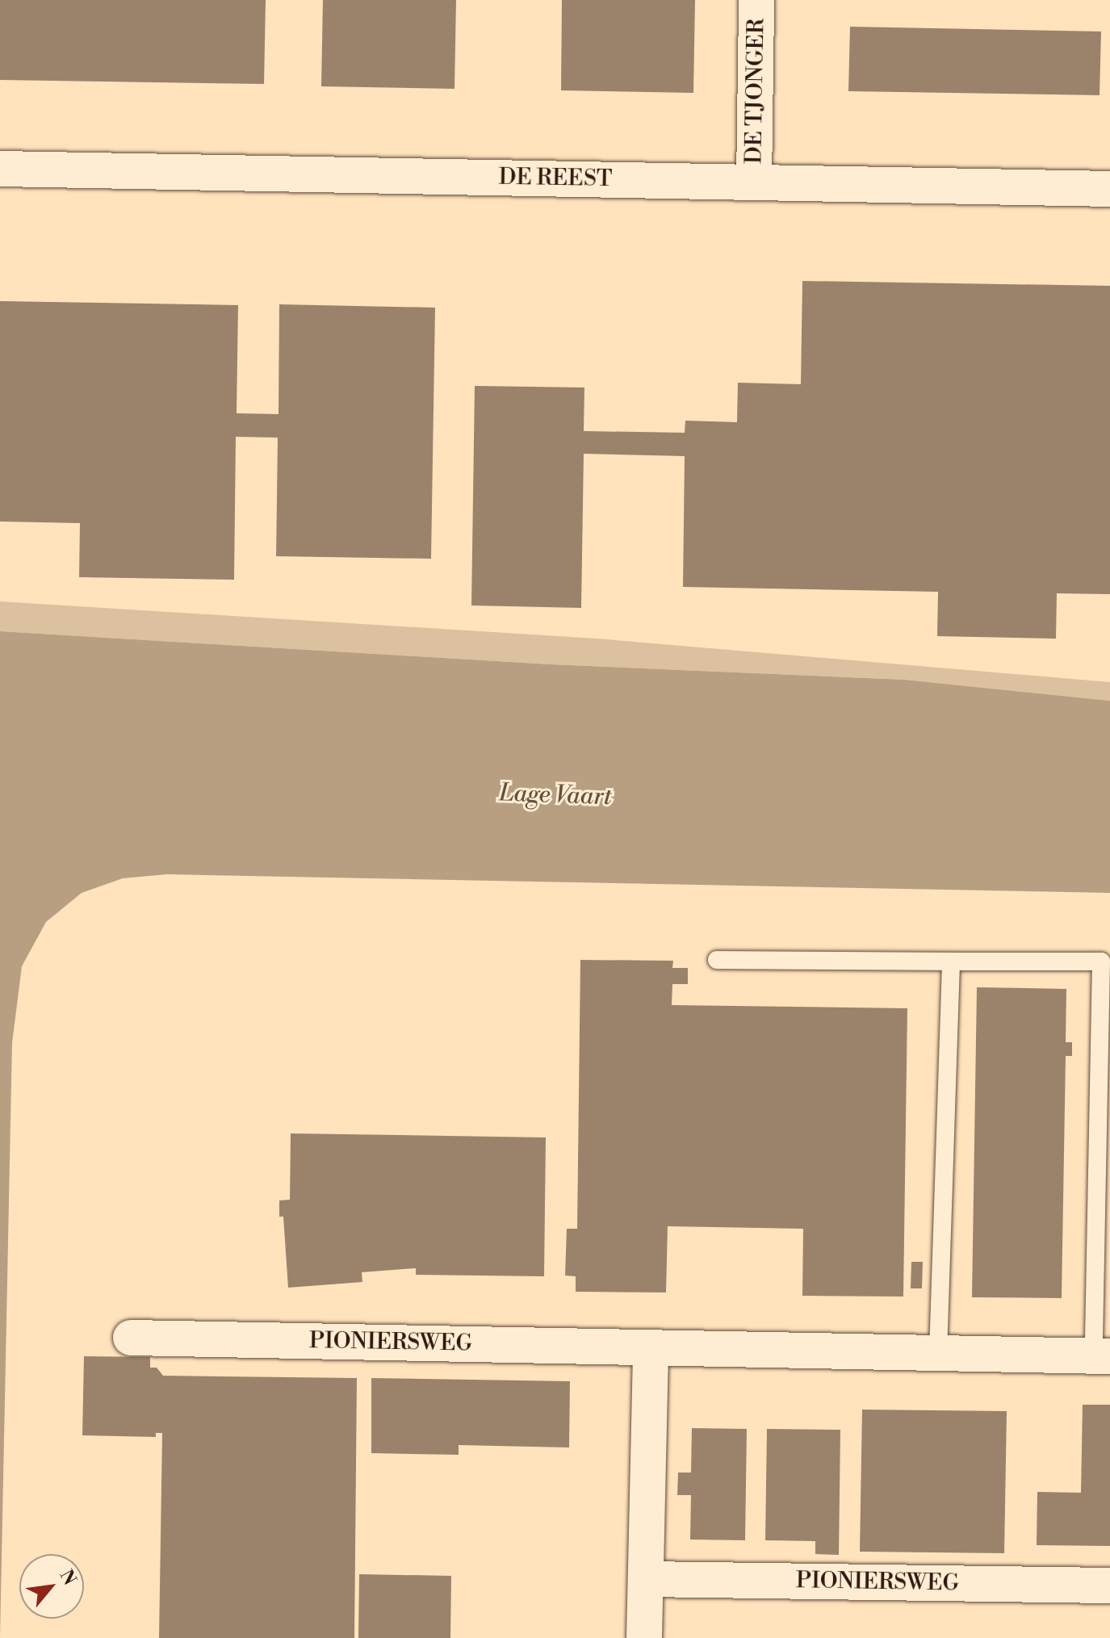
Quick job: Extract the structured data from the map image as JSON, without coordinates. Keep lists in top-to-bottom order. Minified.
{"streets":{"street":["DE TJONGER","DE REEST","PIONIERSWEG"]},"crossings":[["DE TJONGER","DE REEST"]],"water":["Lage Vaart"],"north":"top right"}
